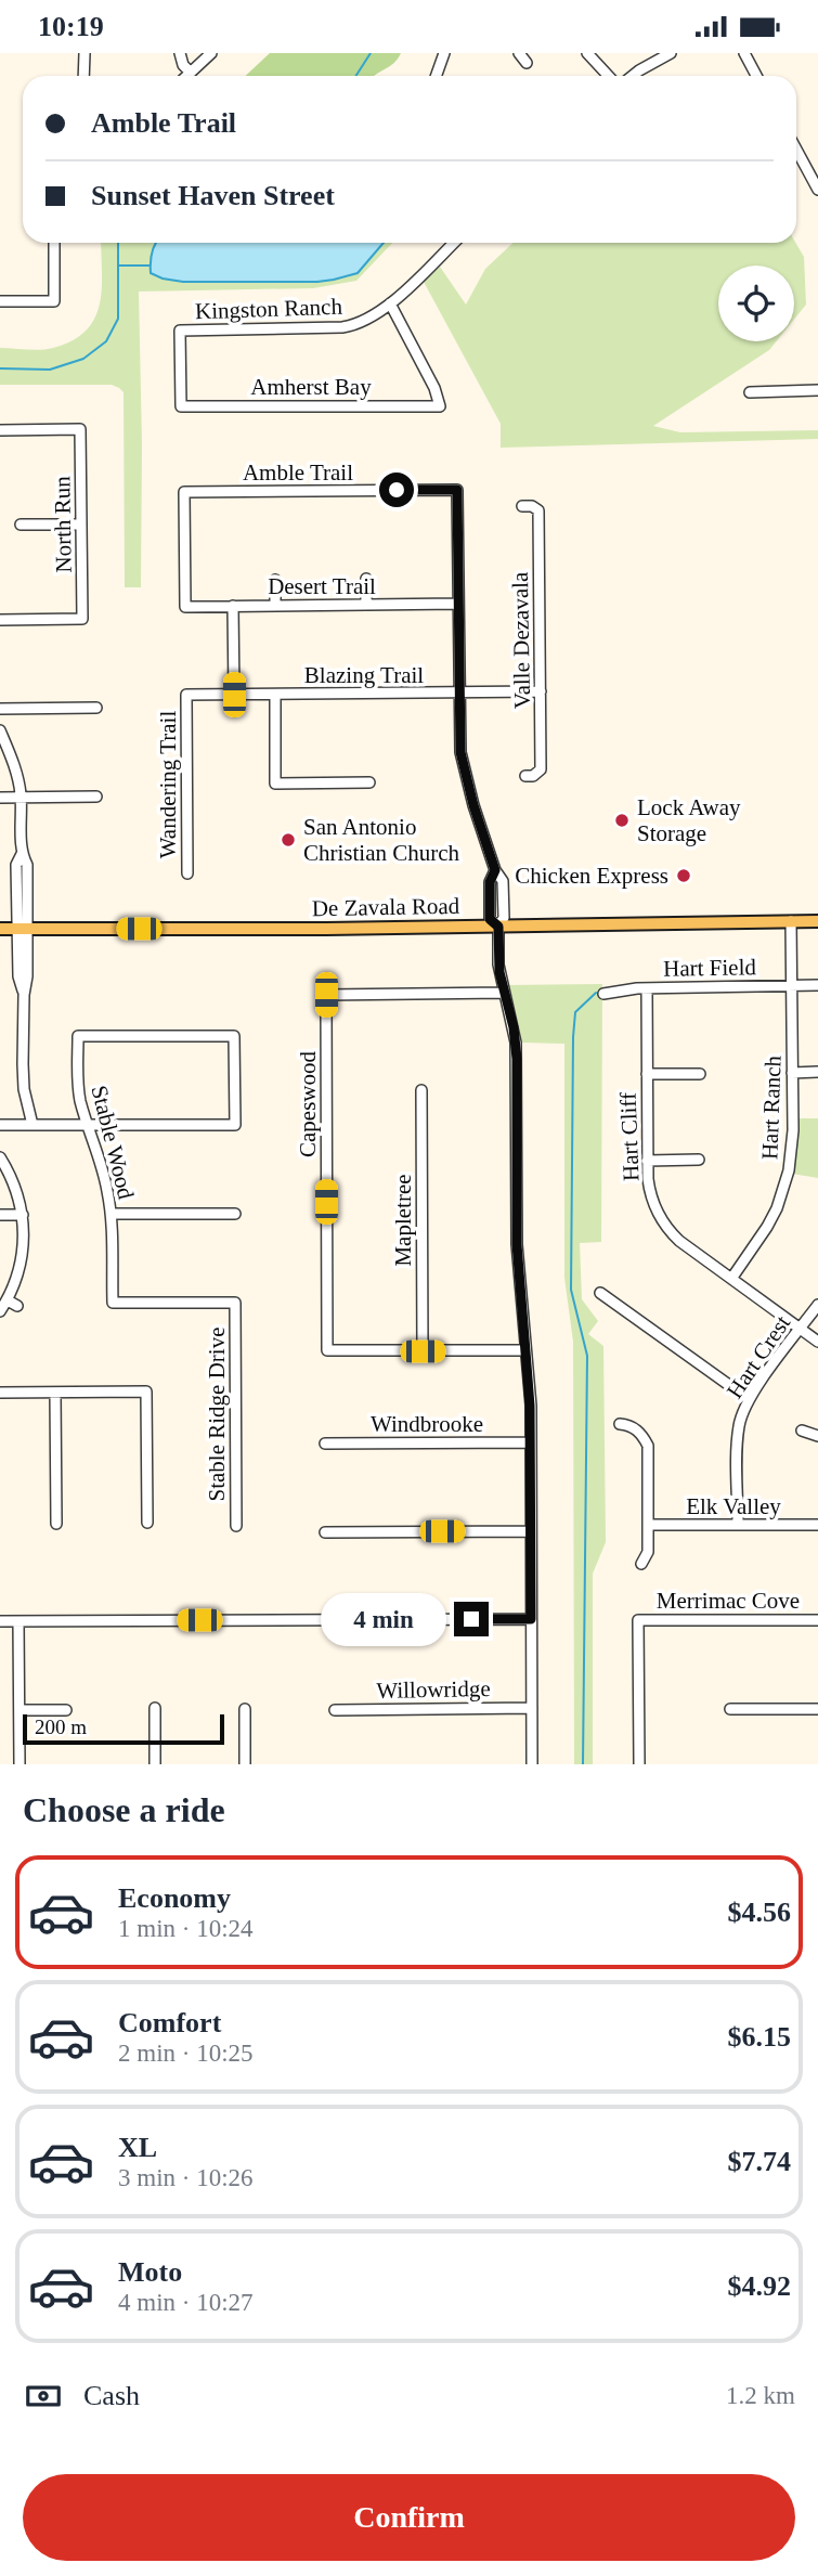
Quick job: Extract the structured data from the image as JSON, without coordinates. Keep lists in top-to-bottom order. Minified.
{"streets":{"main road":["De Zavala Road"],"street":["Kingston Ranch","Amherst Bay","Amble Trail","North Run","Desert Trail","Valle Dezavala","Blazing Trail","Wandering Trail","Hart Field","Capeswood","Hart Ranch","Hart Cliff","Stable Wood","Mapletree","Hart Crest","Stable Ridge Drive","Windbrooke","Elk Valley","Merrimac Cove","Willowridge"]},"crossings":[["Kingston Ranch","Amherst Bay"],["Amble Trail","Desert Trail"],["Valle Dezavala","Blazing Trail"],["Blazing Trail","Wandering Trail"],["De Zavala Road","Hart Ranch"],["Hart Field","Hart Ranch"],["Hart Field","Hart Cliff"],["Capeswood","Mapletree"],["Hart Ranch","Hart Cliff"],["Hart Cliff","Hart Crest"],["Stable Wood","Stable Ridge Drive"],["Hart Crest","Elk Valley"]],"places":["Lock Away Storage","San Antonio Christian Church","Chicken Express"],"scale_bar":"200 m","page":{"status":"10:19","banner":["Amble Trail","Sunset Haven Street"],"bubble":"4 min","scale":"200 m","heading":"Choose a ride","list":[{"name":"Economy","note":"1 min · 10:24","value":"$4.56"},{"name":"Comfort","note":"2 min · 10:25","value":"$6.15"},{"name":"XL","note":"3 min · 10:26","value":"$7.74"},{"name":"Moto","note":"4 min · 10:27","value":"$4.92"}],"pay":["Cash","1.2 km"],"buttons":"Confirm"}}
